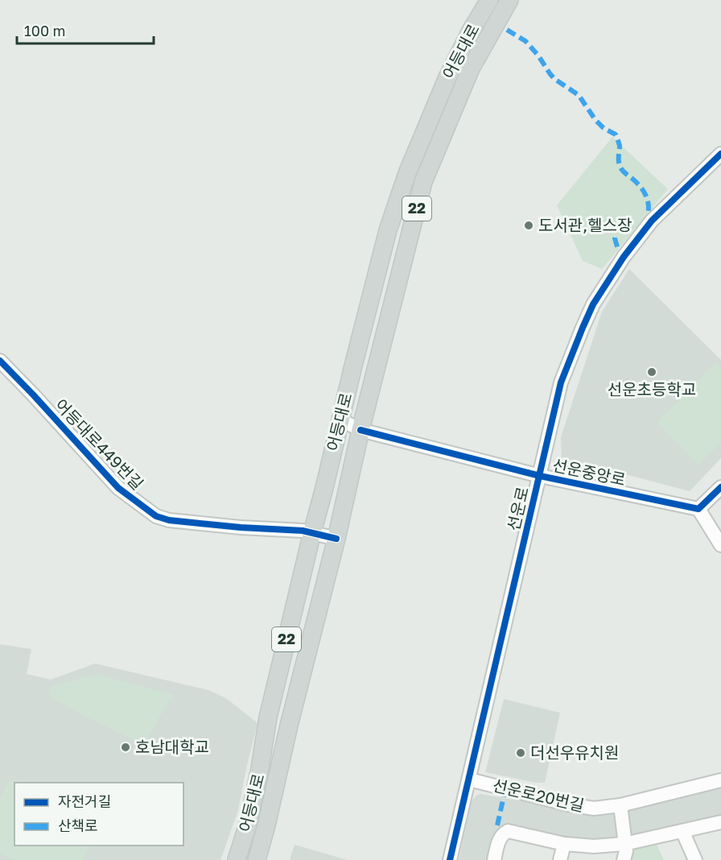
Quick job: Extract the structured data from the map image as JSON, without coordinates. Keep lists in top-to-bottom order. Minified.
{"streets":{"main road":["어등대로","22"],"street":["어등대로449번길","선운중앙로","선운로","선운로20번길"]},"crossings":[["어등대로","어등대로449번길"],["어등대로","선운중앙로"],["선운중앙로","선운로"],["선운로","선운로20번길"]],"places":["도서관,헬스장","선운초등학교","호남대학교","더선우유치원"],"legend":["자전거길","산책로"],"scale_bar":"100 m"}
